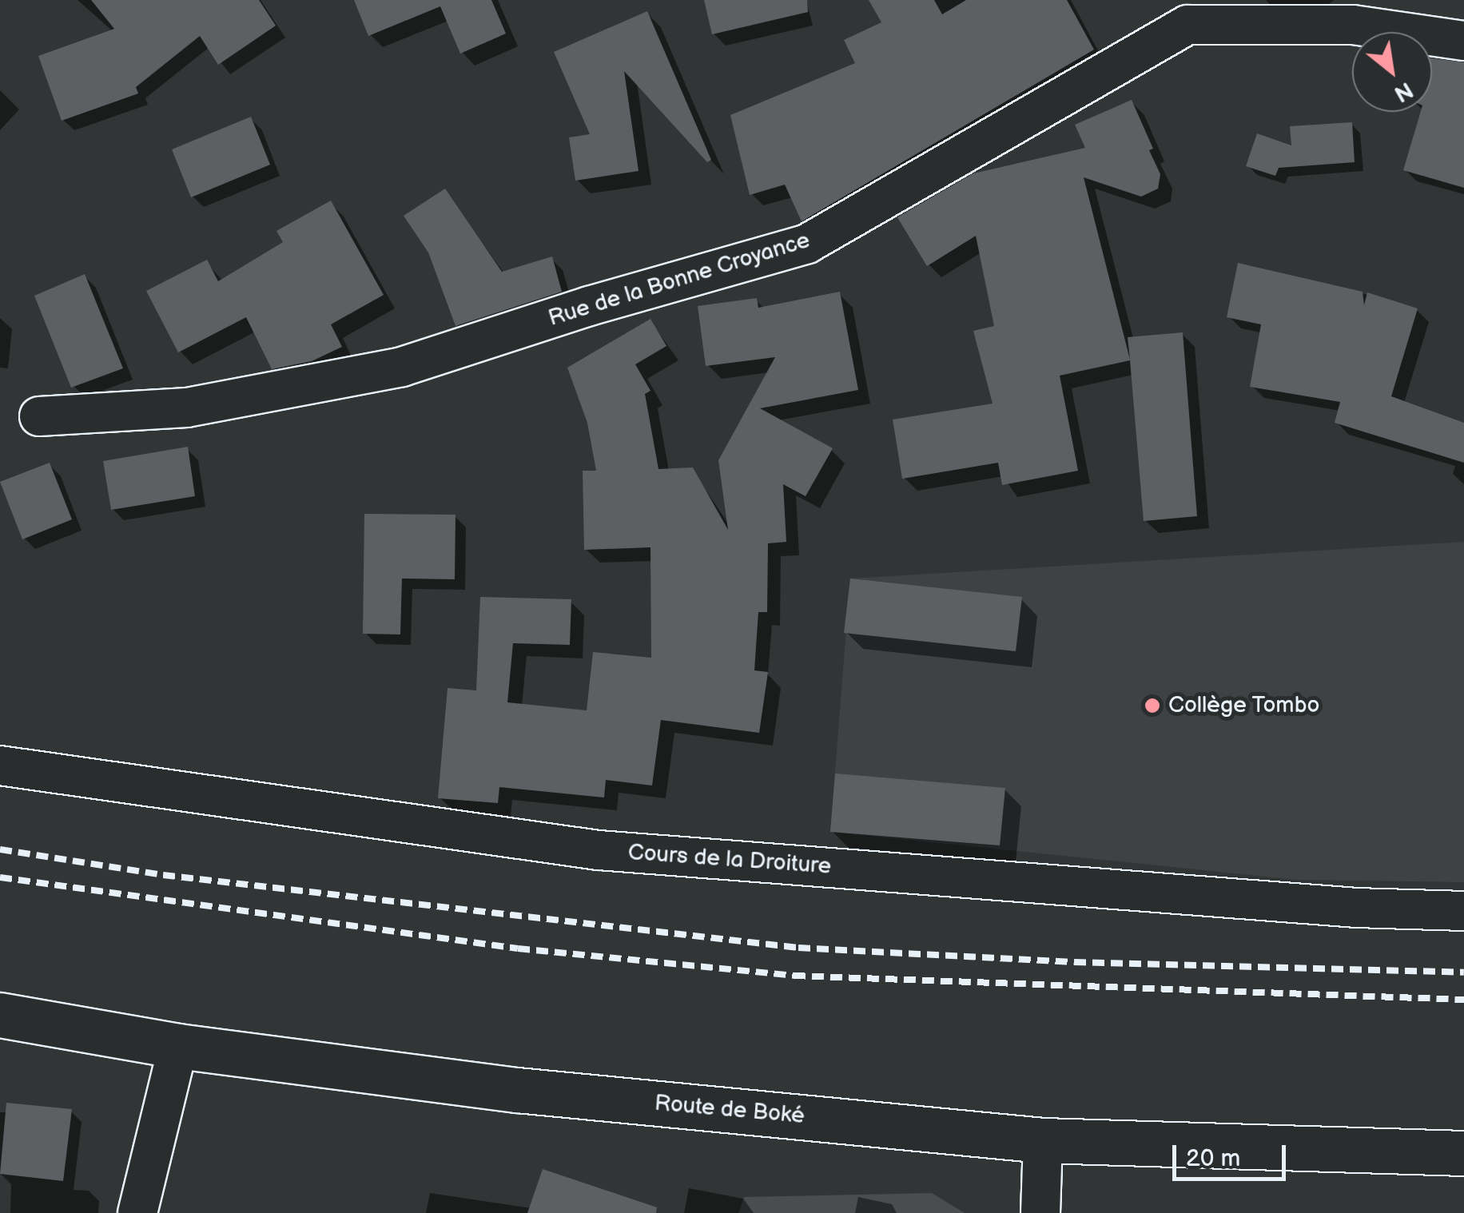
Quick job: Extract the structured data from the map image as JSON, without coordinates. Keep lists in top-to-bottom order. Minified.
{"streets":{"main road":["Route de Boké"],"street":["Rue de la Bonne Croyance","Cours de la Droiture"]},"places":["Collège Tombo"],"scale_bar":"20 m","north":"bottom right"}
